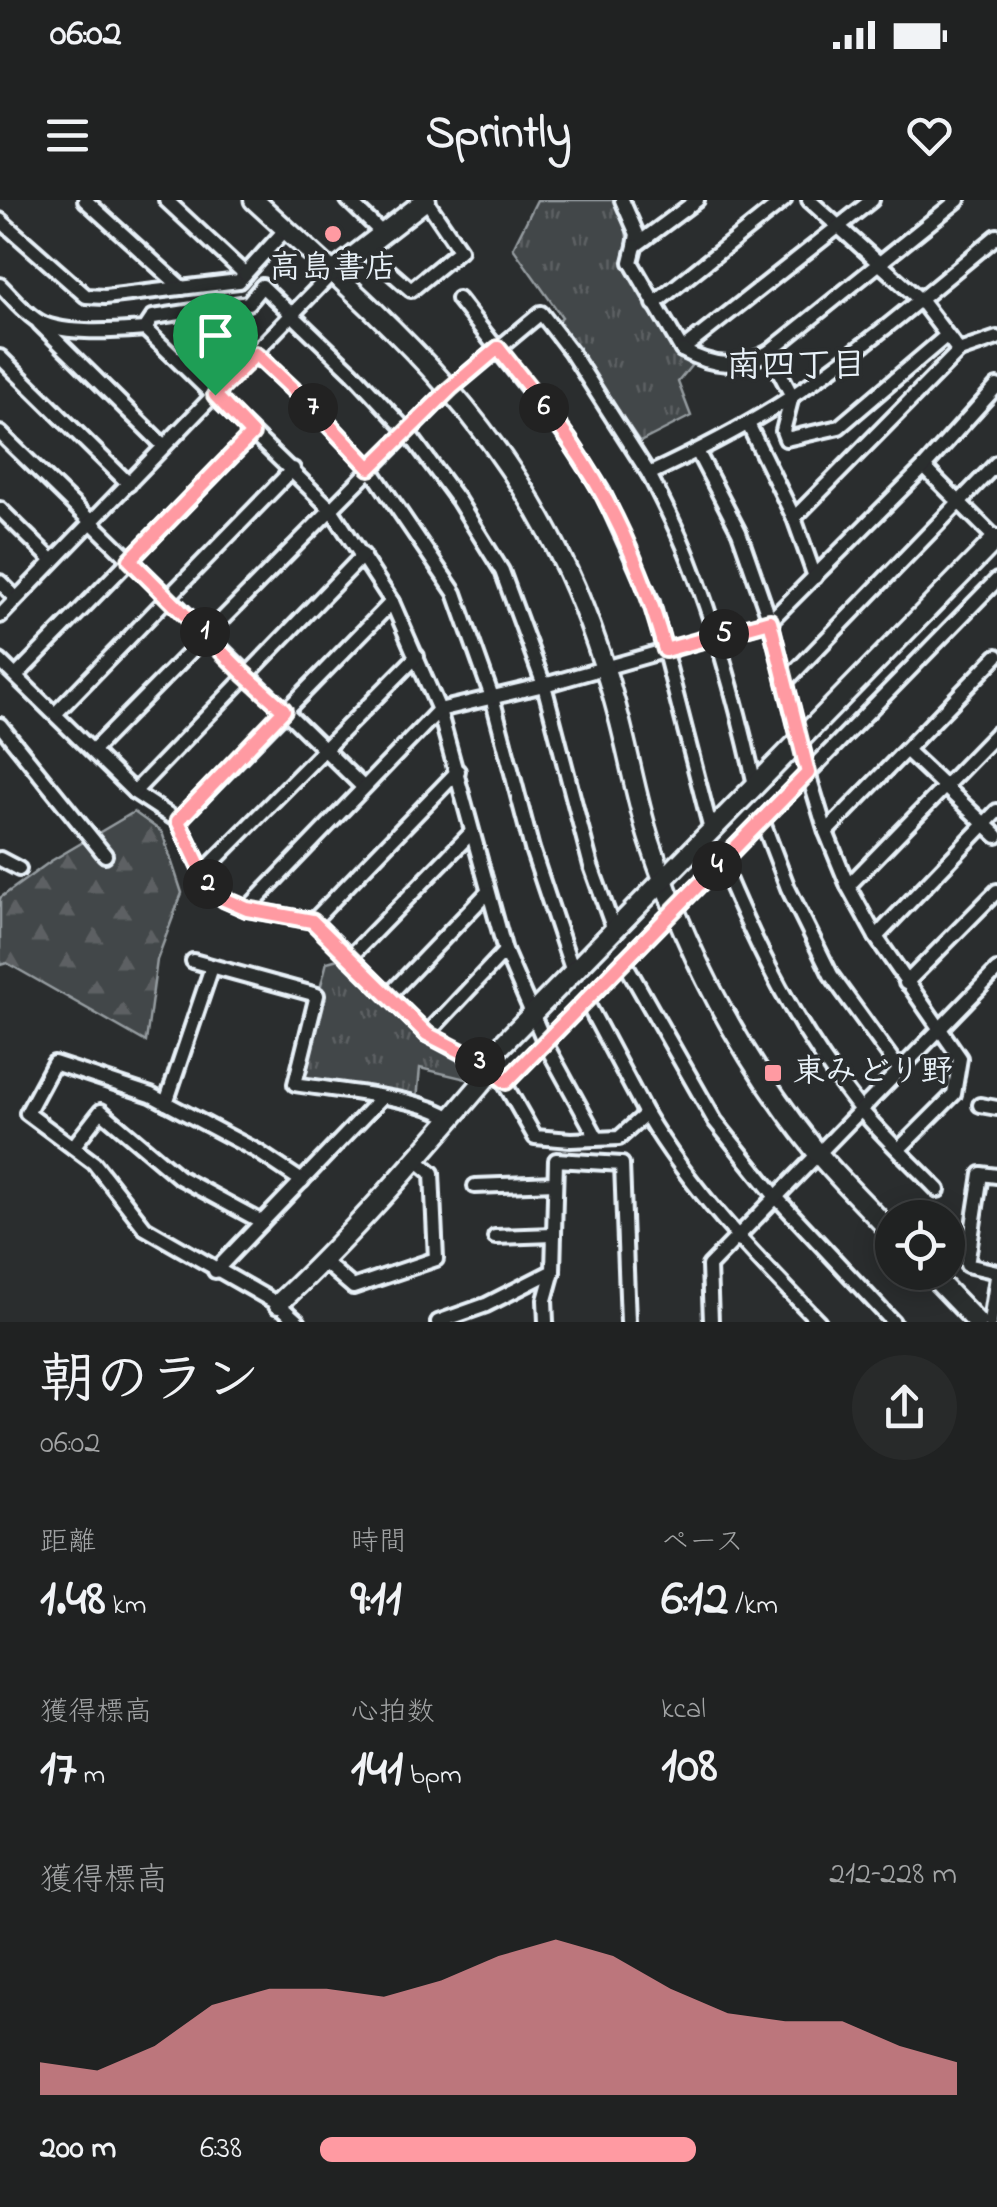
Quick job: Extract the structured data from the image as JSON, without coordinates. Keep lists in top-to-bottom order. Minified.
{"districts":["南四丁目"],"places":{"other":["高島書店"],"transit":["東みどり野"]},"page":{"status":"06:02","header":"Sprintly","pins":["6","7","1","5","4","2","3"],"heading":["朝のラン","06:02"],"stats":[["距離","1.48 km"],["時間","9:11"],["ペース","6:12 /km"],["獲得標高","17 m"],["心拍数","141 bpm"],["kcal","108"]],"chart":["獲得標高","212–228 m"],"list":[{"name":"200 m","note":"6:38"}]}}
